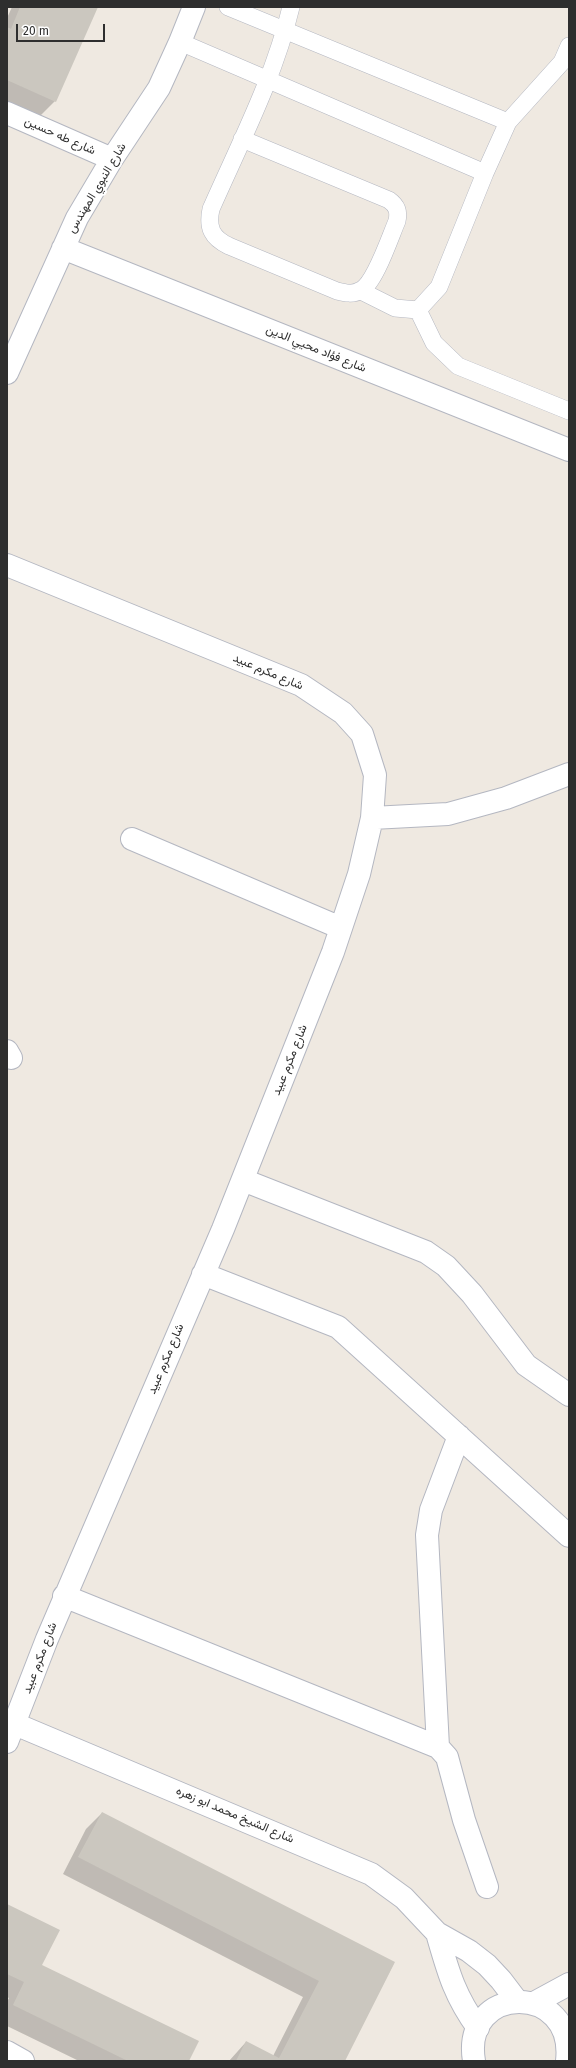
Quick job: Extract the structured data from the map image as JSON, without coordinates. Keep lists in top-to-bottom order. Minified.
{"streets":{"street":["شارع طه حسين","شارع النبوي المهندس","شارع فؤاد محيي الدين","شارع مكرم عبيد","شارع الشيخ محمد ابو زهره"]},"crossings":[["شارع طه حسين","شارع النبوي المهندس"],["شارع النبوي المهندس","شارع فؤاد محيي الدين"],["شارع مكرم عبيد","شارع الشيخ محمد ابو زهره"]],"scale_bar":"20 m"}
